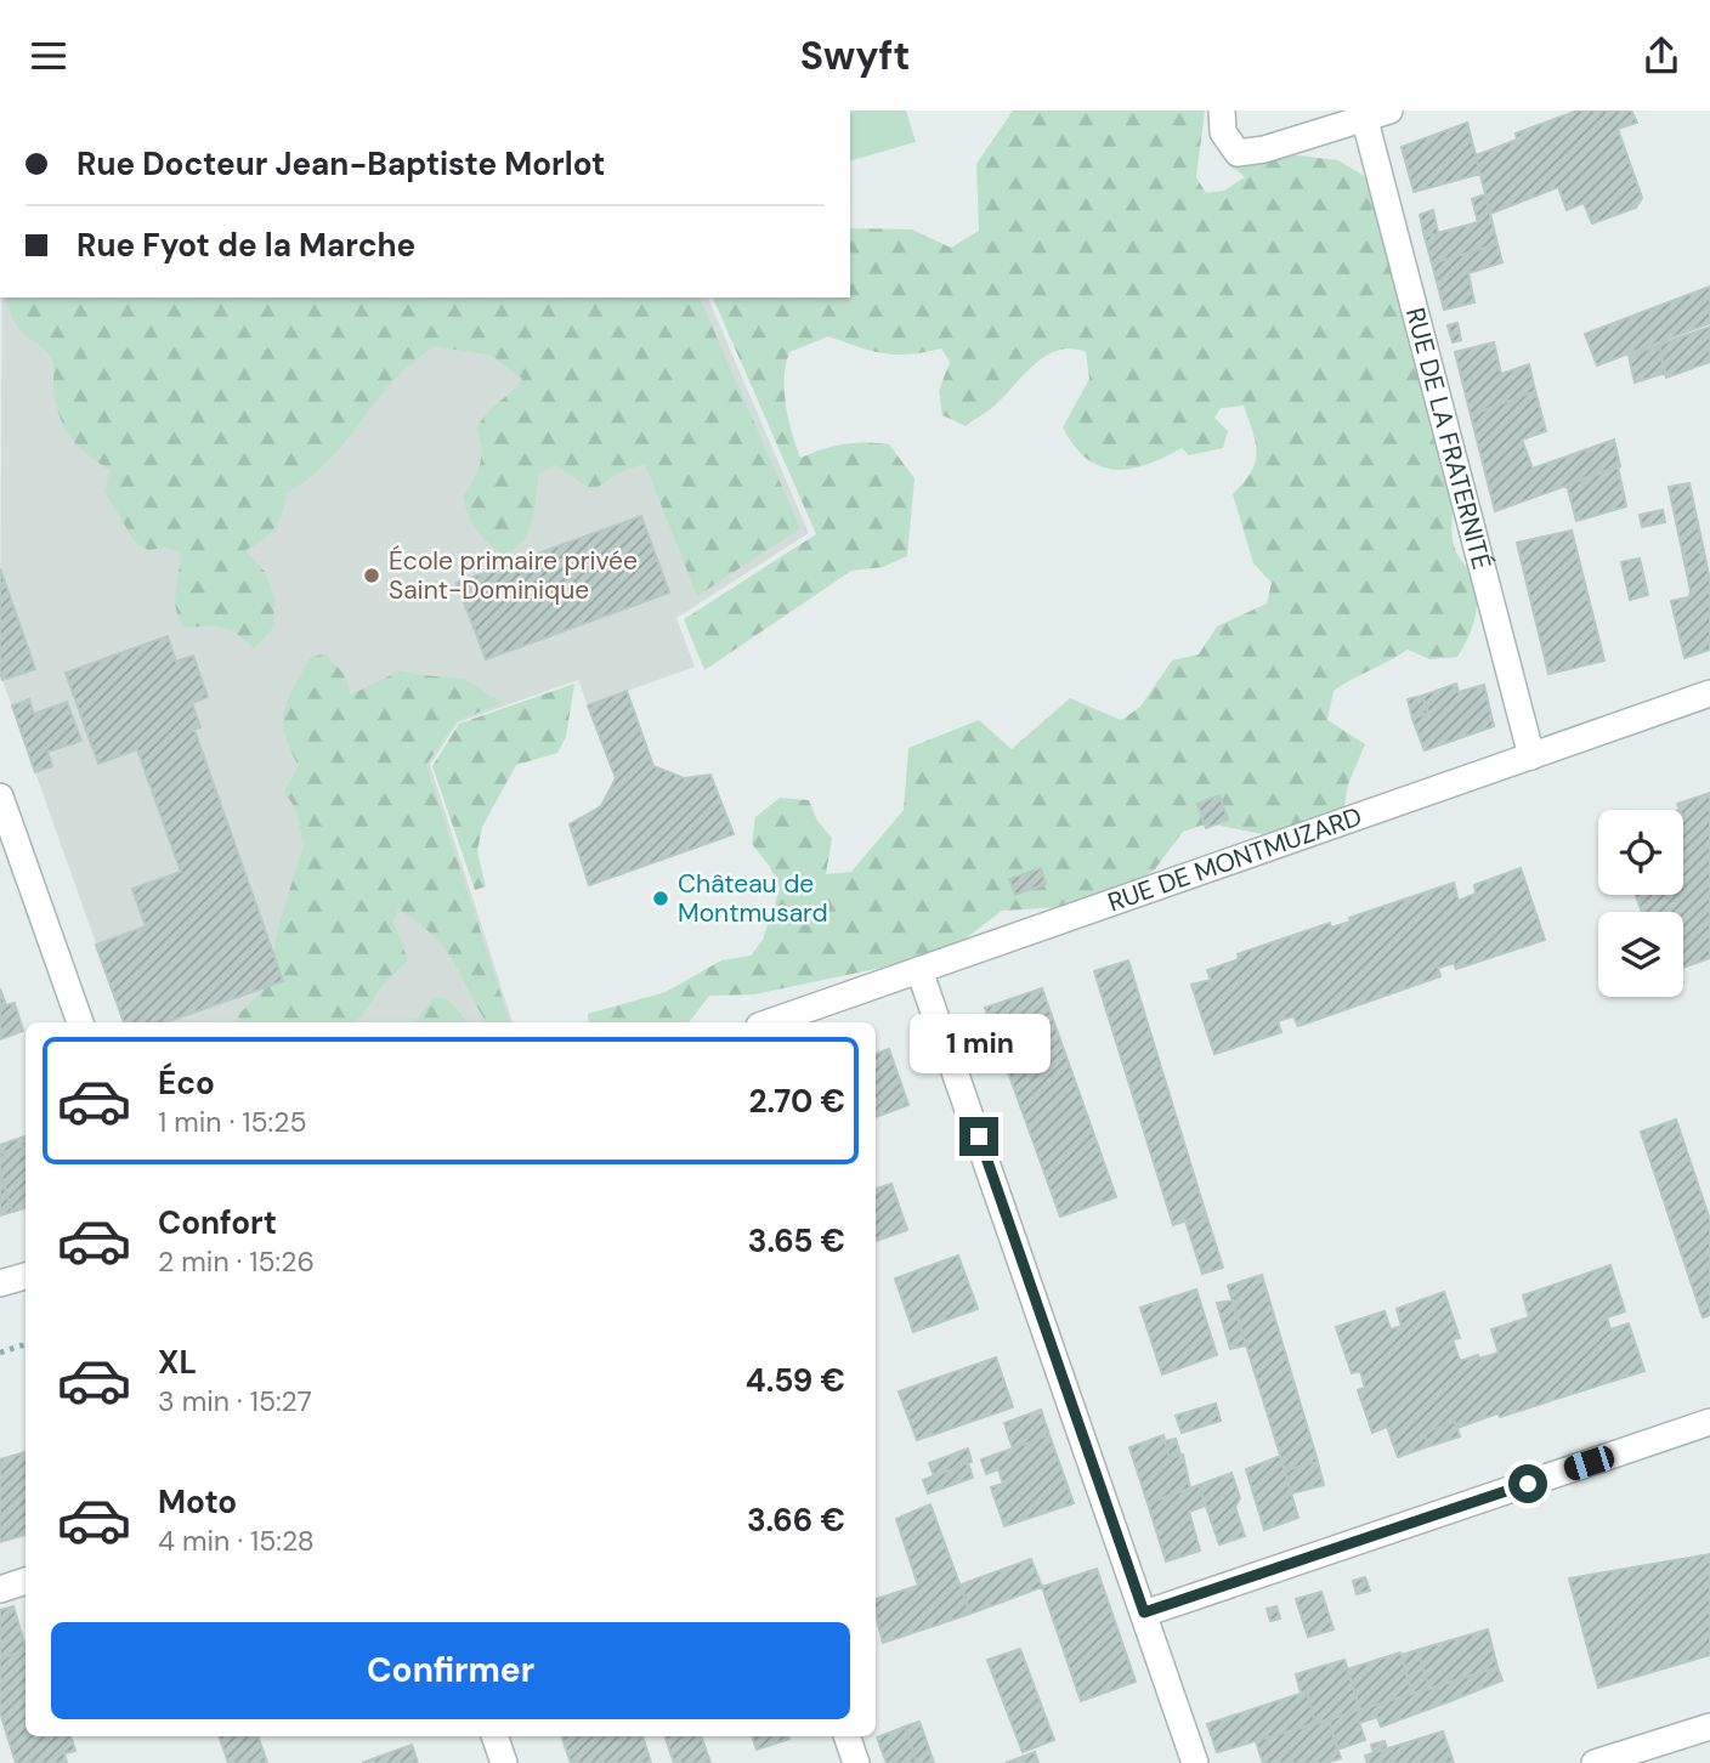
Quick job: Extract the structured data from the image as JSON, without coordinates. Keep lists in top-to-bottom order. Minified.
{"streets":{"street":["RUE DE LA FRATERNITÉ","RUE DE MONTMUZARD"]},"crossings":[["RUE DE LA FRATERNITÉ","RUE DE MONTMUZARD"]],"places":["École primaire privée Saint-Dominique","Château de Montmusard"],"page":{"header":"Swyft","banner":["Rue Docteur Jean-Baptiste Morlot","Rue Fyot de la Marche"],"bubble":"1 min","list":[{"name":"Éco","note":"1 min · 15:25","value":"2.70 €"},{"name":"Confort","note":"2 min · 15:26","value":"3.65 €"},{"name":"XL","note":"3 min · 15:27","value":"4.59 €"},{"name":"Moto","note":"4 min · 15:28","value":"3.66 €"}],"buttons":"Confirmer"}}
